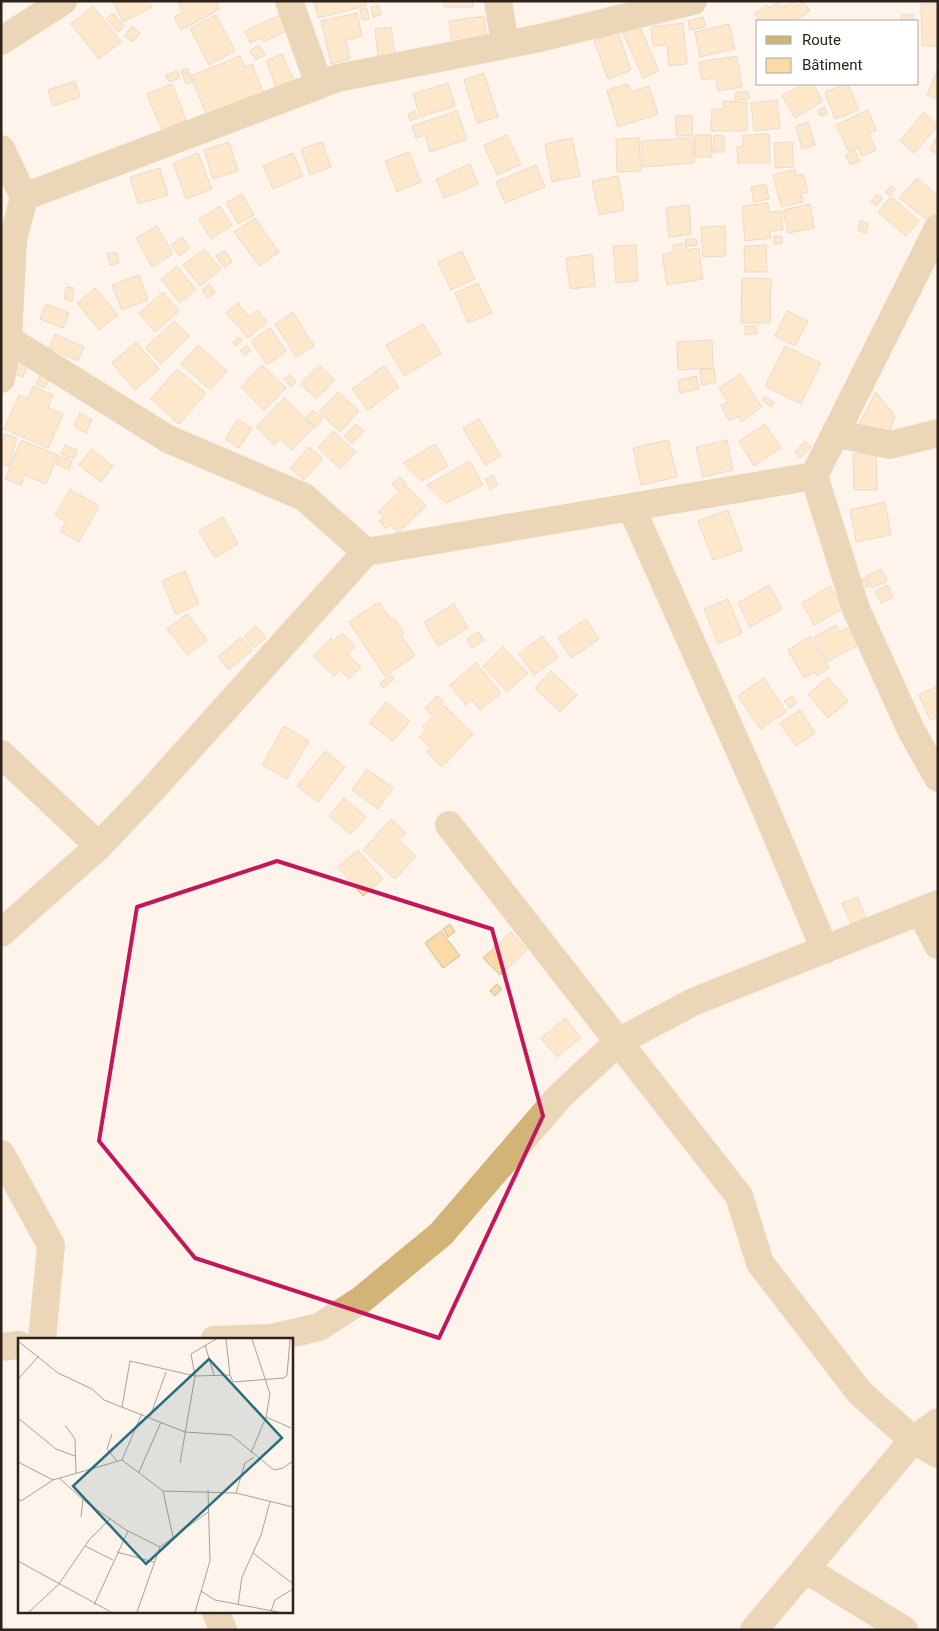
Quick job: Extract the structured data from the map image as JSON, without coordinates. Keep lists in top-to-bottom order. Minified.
{"legend":["Route","Bâtiment"]}
